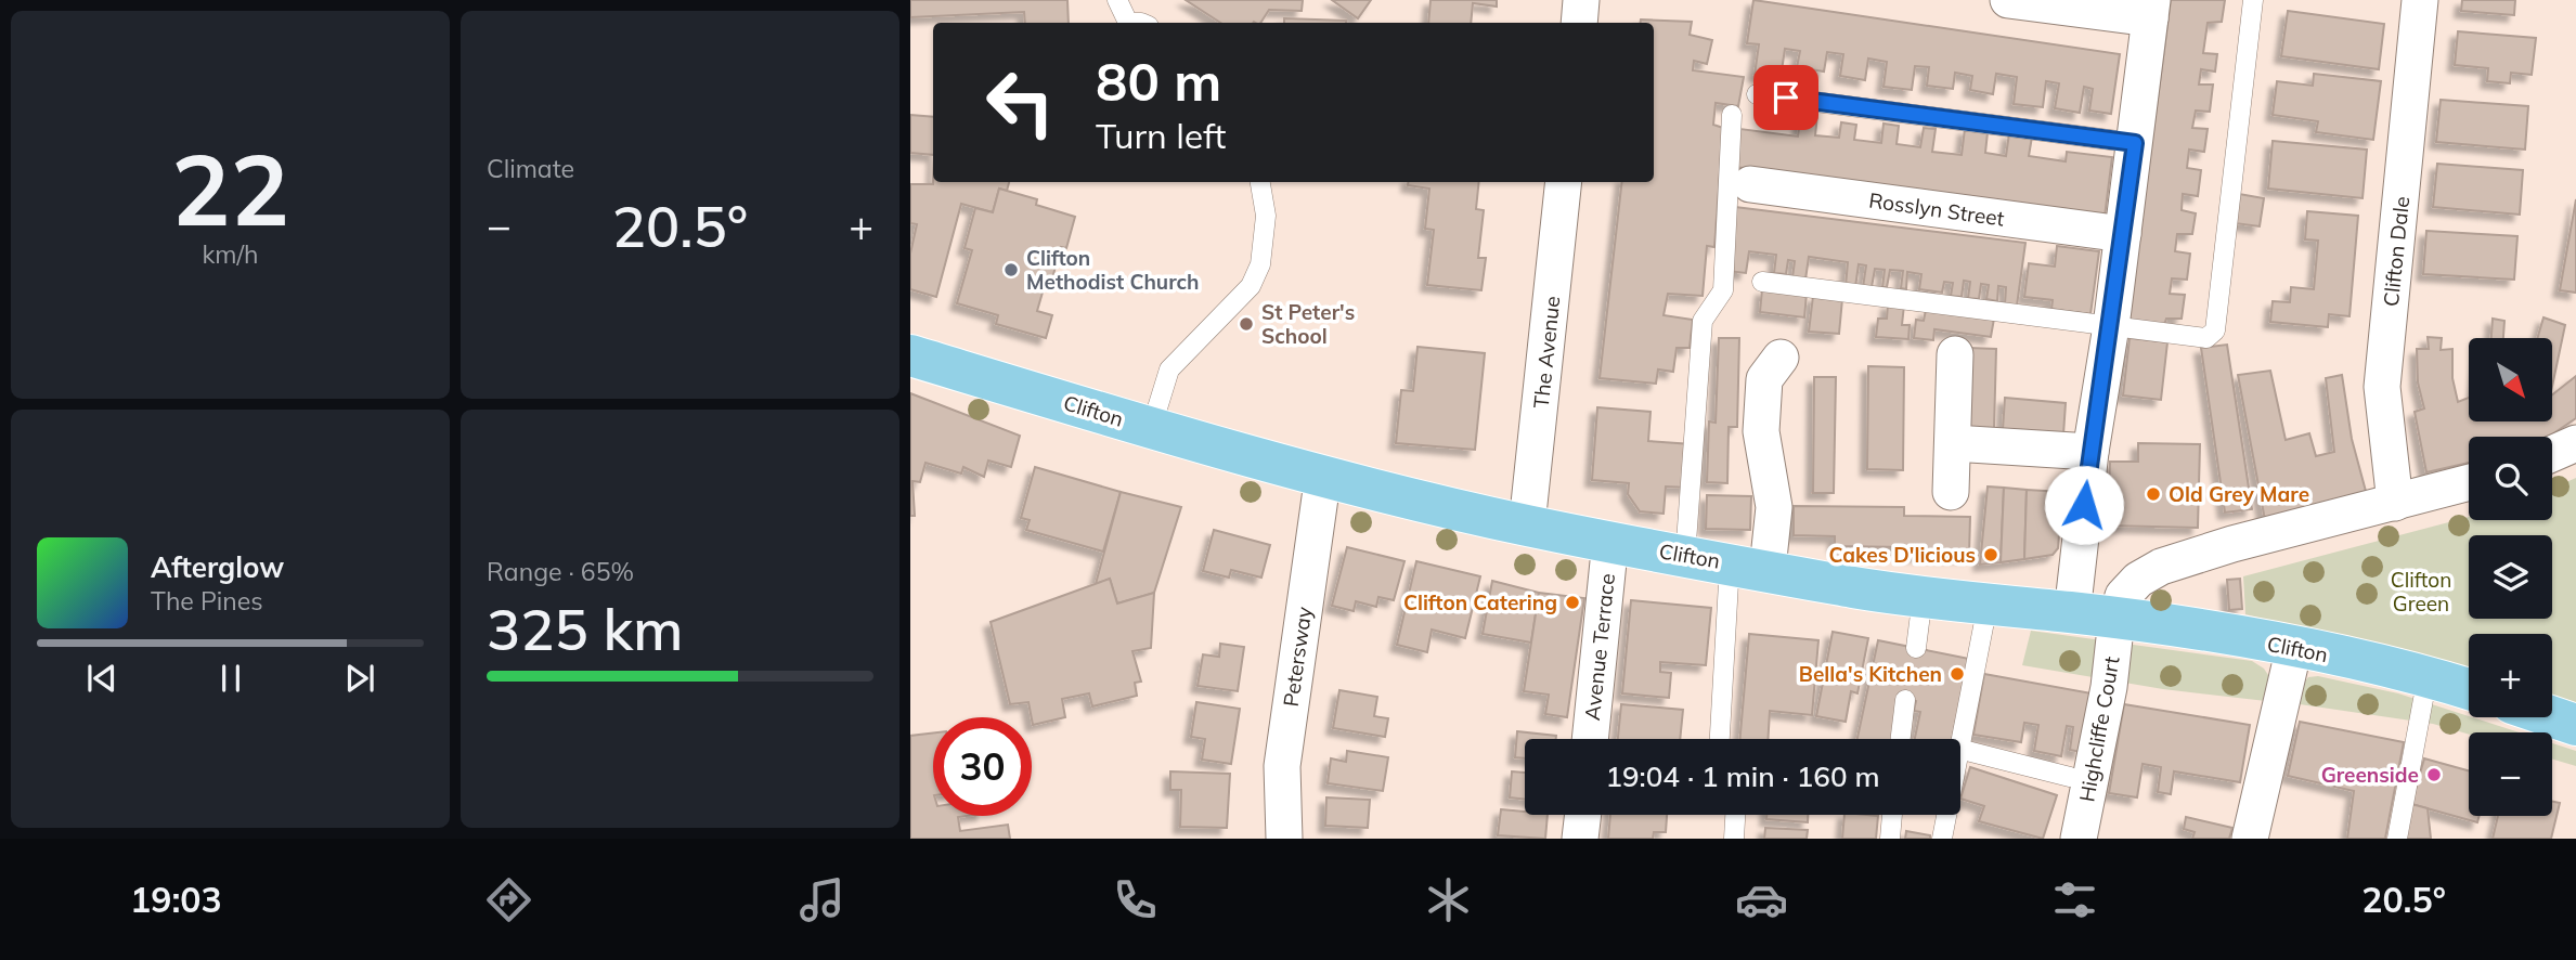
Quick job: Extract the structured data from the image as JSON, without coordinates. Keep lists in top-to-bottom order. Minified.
{"streets":{"main road":["Clifton"],"street":["Rosslyn Street","Clifton Dale","The Avenue","Avenue Terrace","Petersway","Highcliffe Court"]},"crossings":[["The Avenue","Clifton"],["Clifton","Avenue Terrace"],["Clifton","Petersway"],["Clifton","Highcliffe Court"]],"parks":["Clifton Green"],"places":["Clifton Methodist Church","St Peter's School","Old Grey Mare","Cakes D'licious","Clifton Catering","Bella's Kitchen","Greenside"],"north":"bottom right","page":{"tile":[["22","km/h"],"Climate",["Range · 65%","325 km"]],"turn":["80 m","Turn left"],"heat":["−","20.5°","+"],"map_buttons":["+","−"],"song":["Afterglow","The Pines"],"limit":"30","trip":"19:04 · 1 min · 160 m","tabs":["19:03","20.5°"]}}
